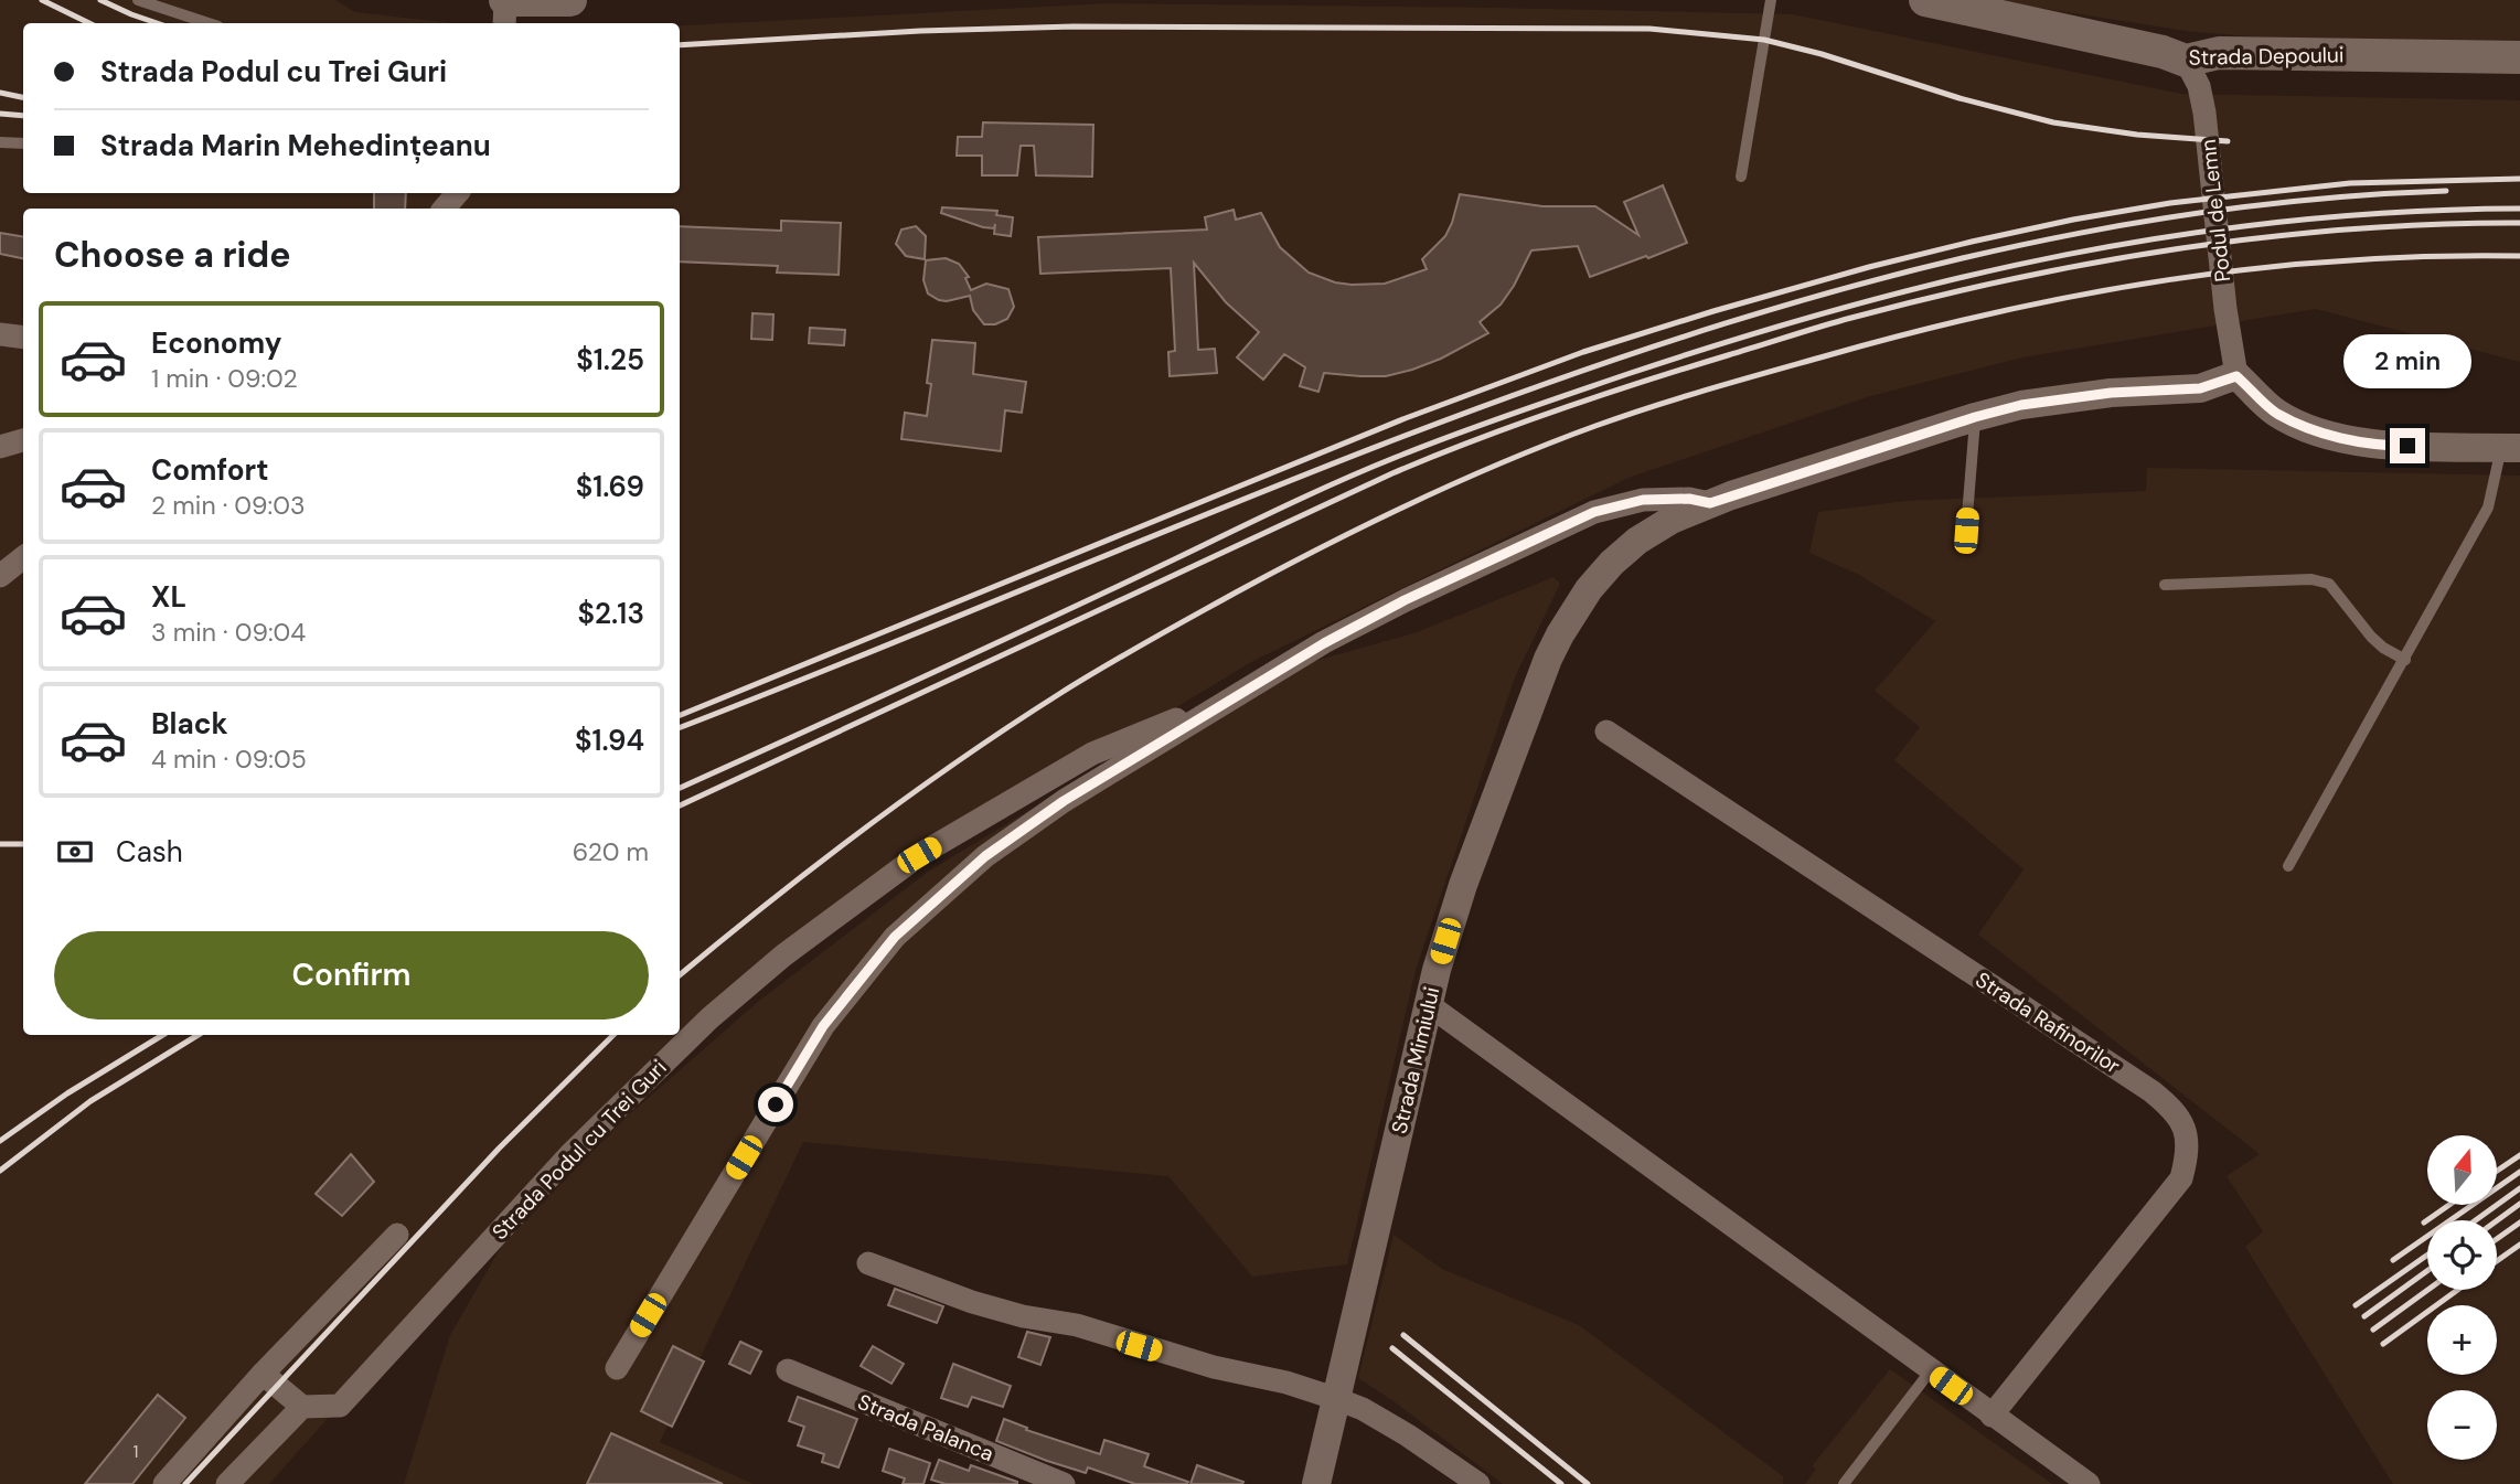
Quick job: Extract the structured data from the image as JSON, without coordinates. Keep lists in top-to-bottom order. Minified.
{"streets":{"main road":["Strada Depoului"],"street":["Podul de Lemn","Strada Rafinorilor","Strada Mimiului","Strada Podul cu Trei Guri","Strada Palanca"]},"crossings":[["Strada Depoului","Podul de Lemn"],["Podul de Lemn","Strada Mimiului"],["Strada Mimiului","Strada Podul cu Trei Guri"]],"house_numbers":["1"],"north":"top","page":{"banner":["Strada Podul cu Trei Guri","Strada Marin Mehedințeanu"],"heading":"Choose a ride","list":[{"name":"Economy","note":"1 min · 09:02","value":"$1.25"},{"name":"Comfort","note":"2 min · 09:03","value":"$1.69"},{"name":"XL","note":"3 min · 09:04","value":"$2.13"},{"name":"Black","note":"4 min · 09:05","value":"$1.94"}],"bubble":"2 min","pay":["Cash","620 m"],"buttons":"Confirm","map_buttons":["+","−"]}}
